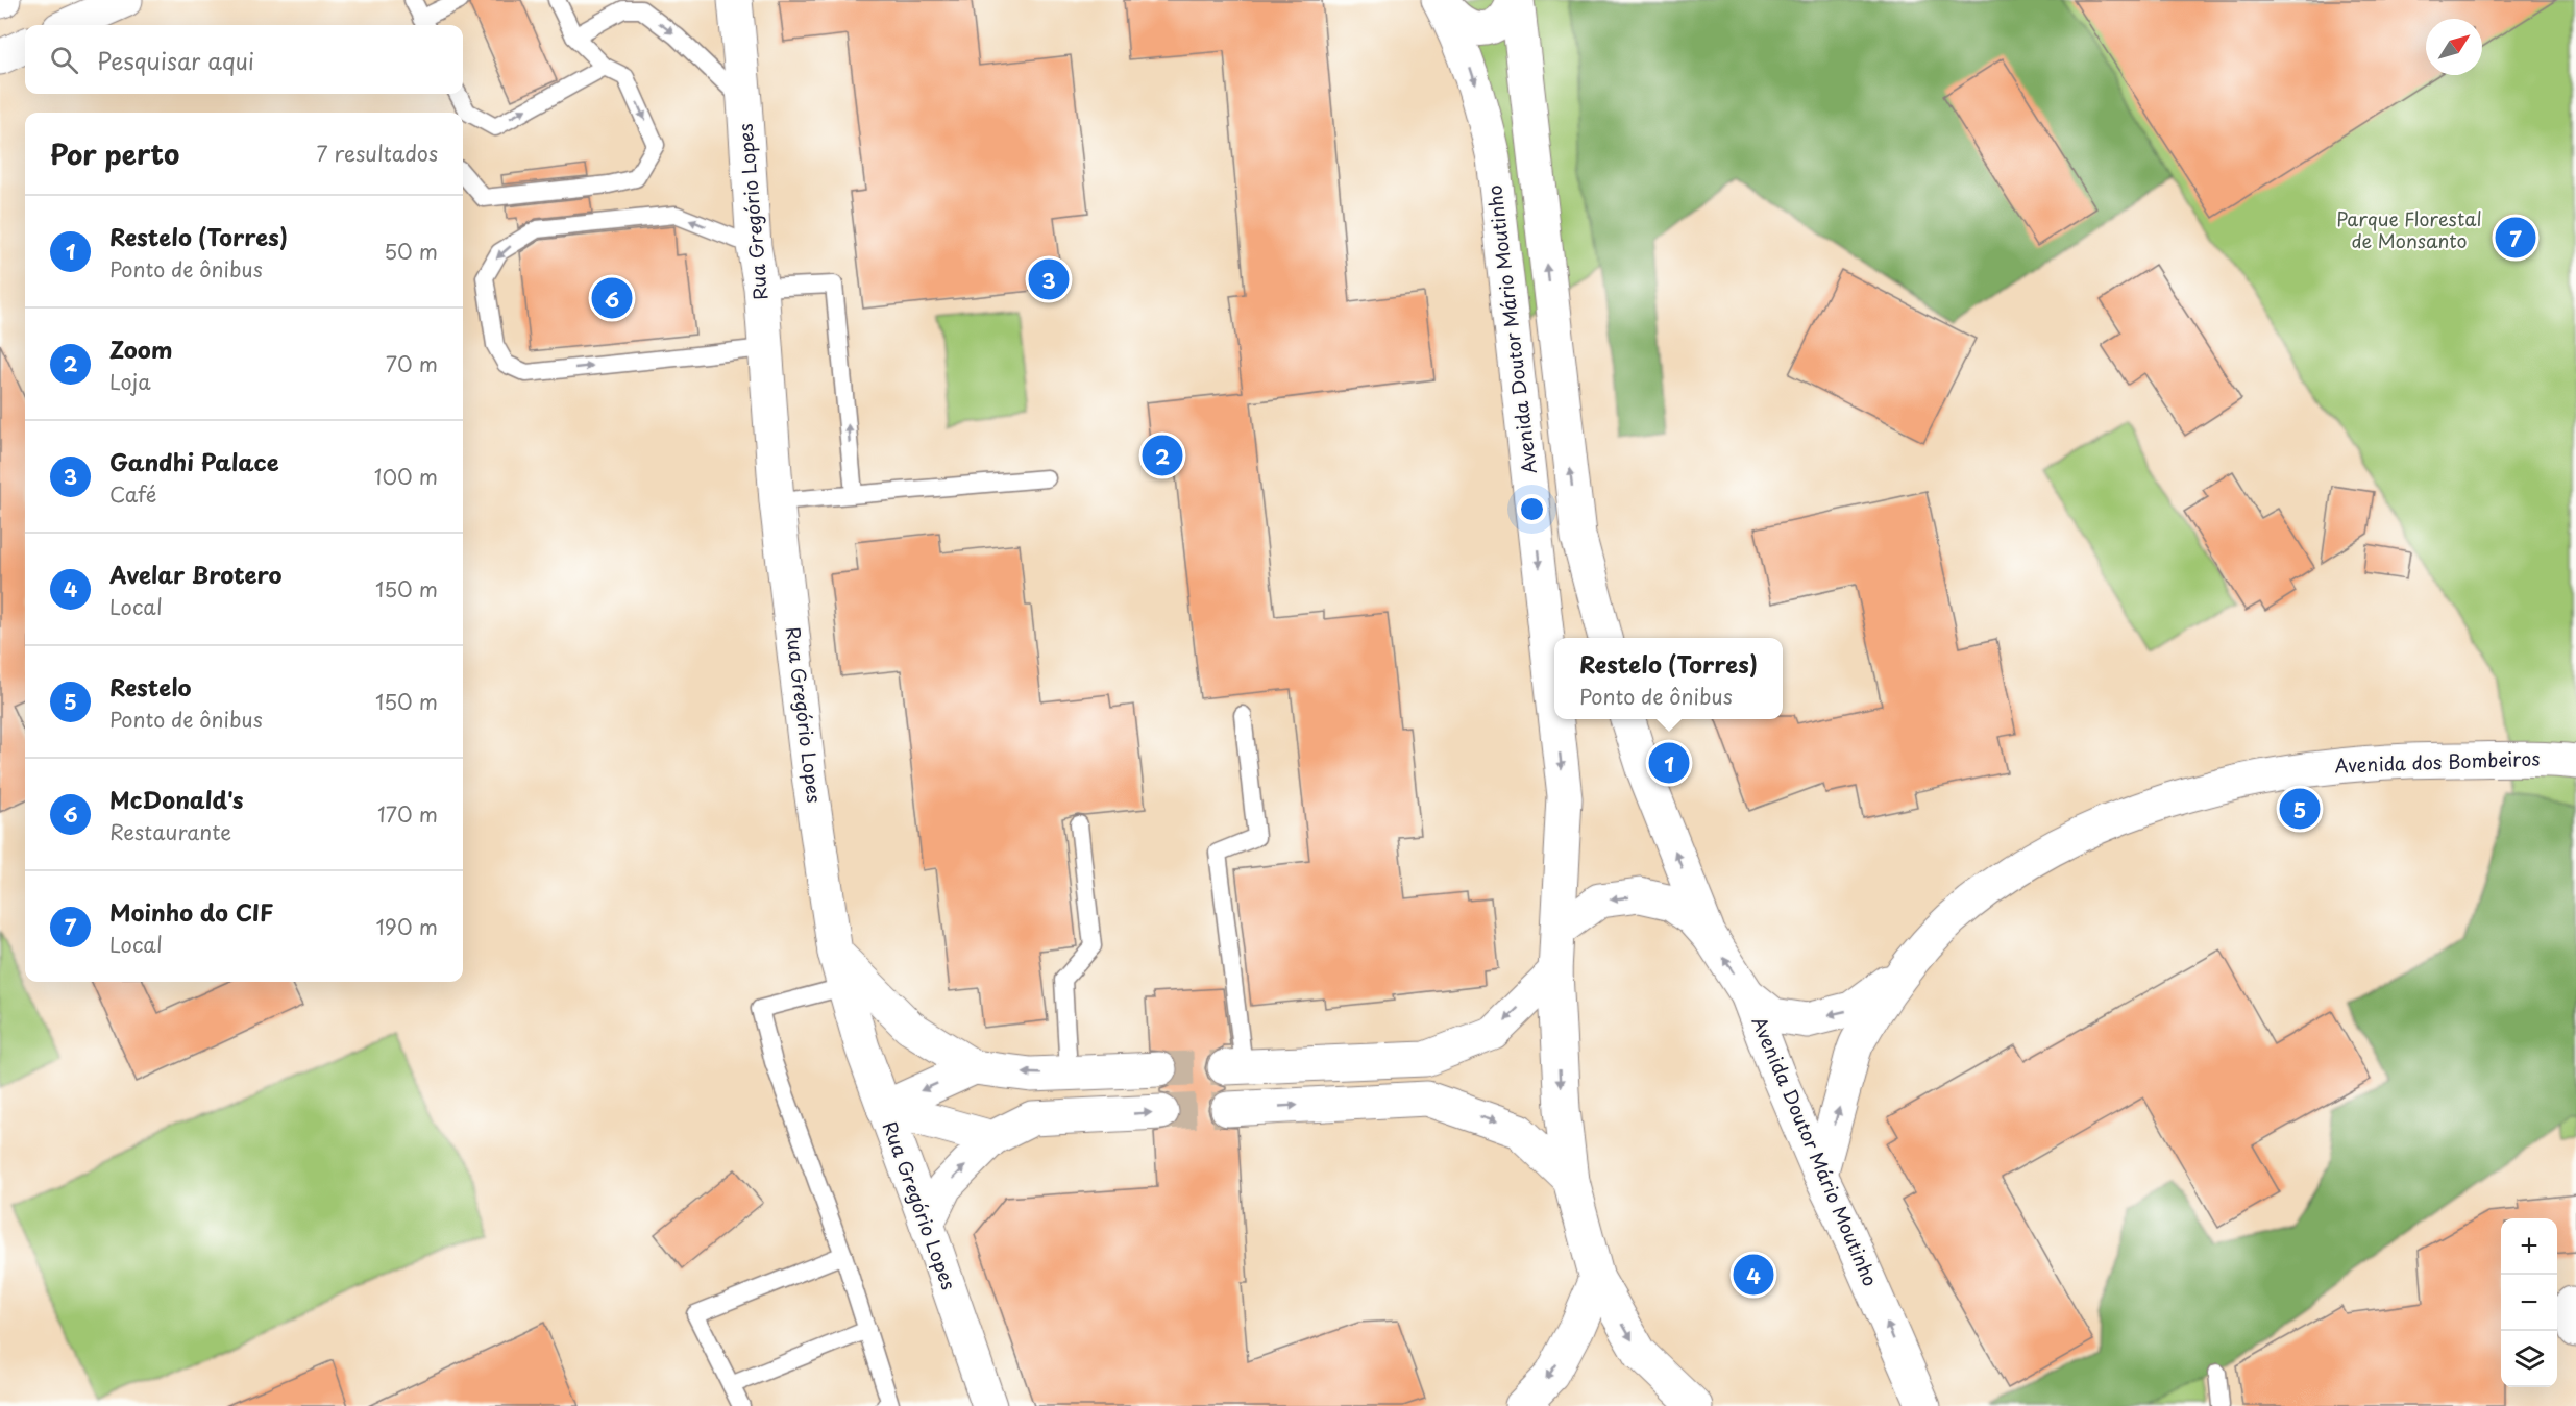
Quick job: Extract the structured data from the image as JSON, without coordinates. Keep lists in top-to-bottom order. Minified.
{"streets":{"street":["Rua Gregório Lopes","Avenida Doutor Mário Moutinho","Avenida dos Bombeiros"]},"crossings":[["Avenida Doutor Mário Moutinho","Avenida dos Bombeiros"]],"parks":["Parque Florestal de Monsanto"],"north":"top right","page":{"search":"Pesquisar aqui","heading":["Por perto","7 resultados"],"list":[{"mark":"1","name":"Restelo (Torres)","note":"Ponto de ônibus","value":"50 m"},{"mark":"2","name":"Zoom","note":"Loja","value":"70 m"},{"mark":"3","name":"Gandhi Palace","note":"Café","value":"100 m"},{"mark":"4","name":"Avelar Brotero","note":"Local","value":"150 m"},{"mark":"5","name":"Restelo","note":"Ponto de ônibus","value":"150 m"},{"mark":"6","name":"McDonald's","note":"Restaurante","value":"170 m"},{"mark":"7","name":"Moinho do CIF","note":"Local","value":"190 m"}],"pins":["7","3","6","2","1","5","4"],"popup":["Restelo (Torres)","Ponto de ônibus"],"map_buttons":["+","−"]}}
